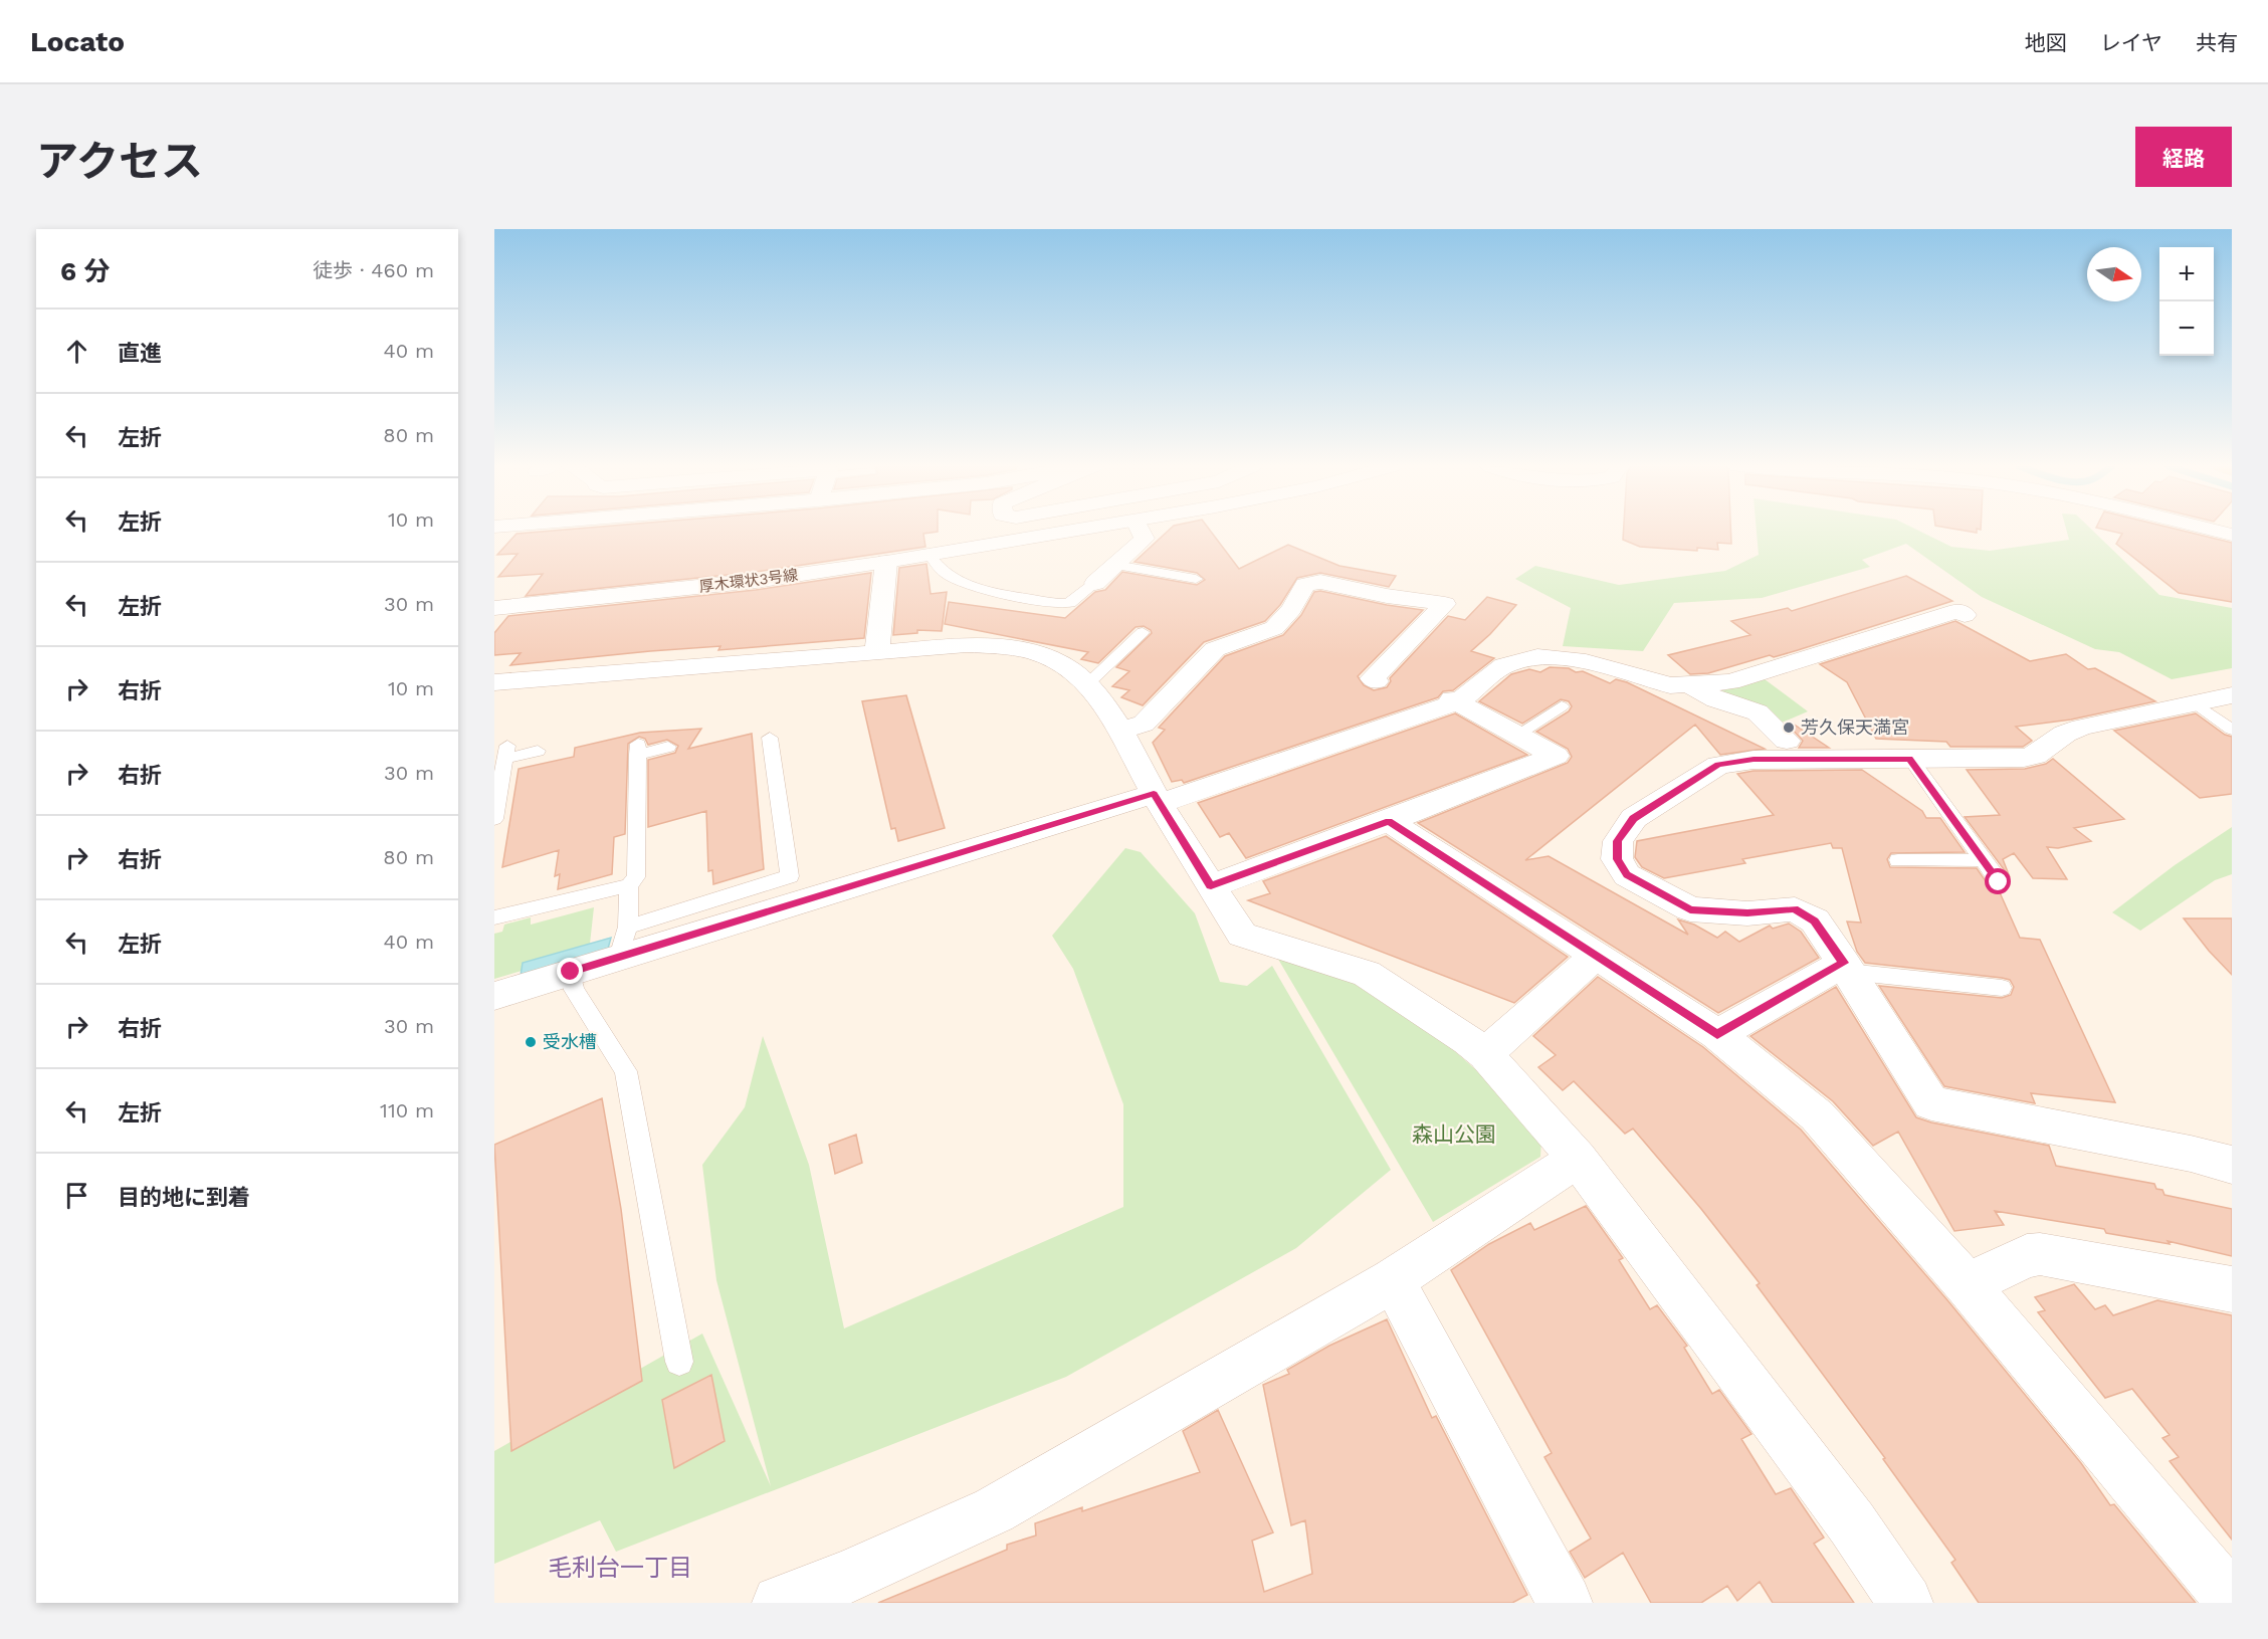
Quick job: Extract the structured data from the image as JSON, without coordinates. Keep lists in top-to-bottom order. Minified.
{"streets":{"street":["厚木環状3号線"]},"districts":["毛利台一丁目"],"parks":["森山公園"],"places":["芳久保天満宮","受水槽"],"north":"right","page":{"header":"Locato","nav":["地図","レイヤ","共有"],"title":"アクセス","buttons":"経路","heading":["6 分","徒歩 · 460 m"],"map_buttons":["+","−"],"list":[["直進","40 m"],["左折","80 m"],["左折","10 m"],["左折","30 m"],["右折","10 m"],["右折","30 m"],["右折","80 m"],["左折","40 m"],["右折","30 m"],["左折","110 m"],"目的地に到着"]}}
